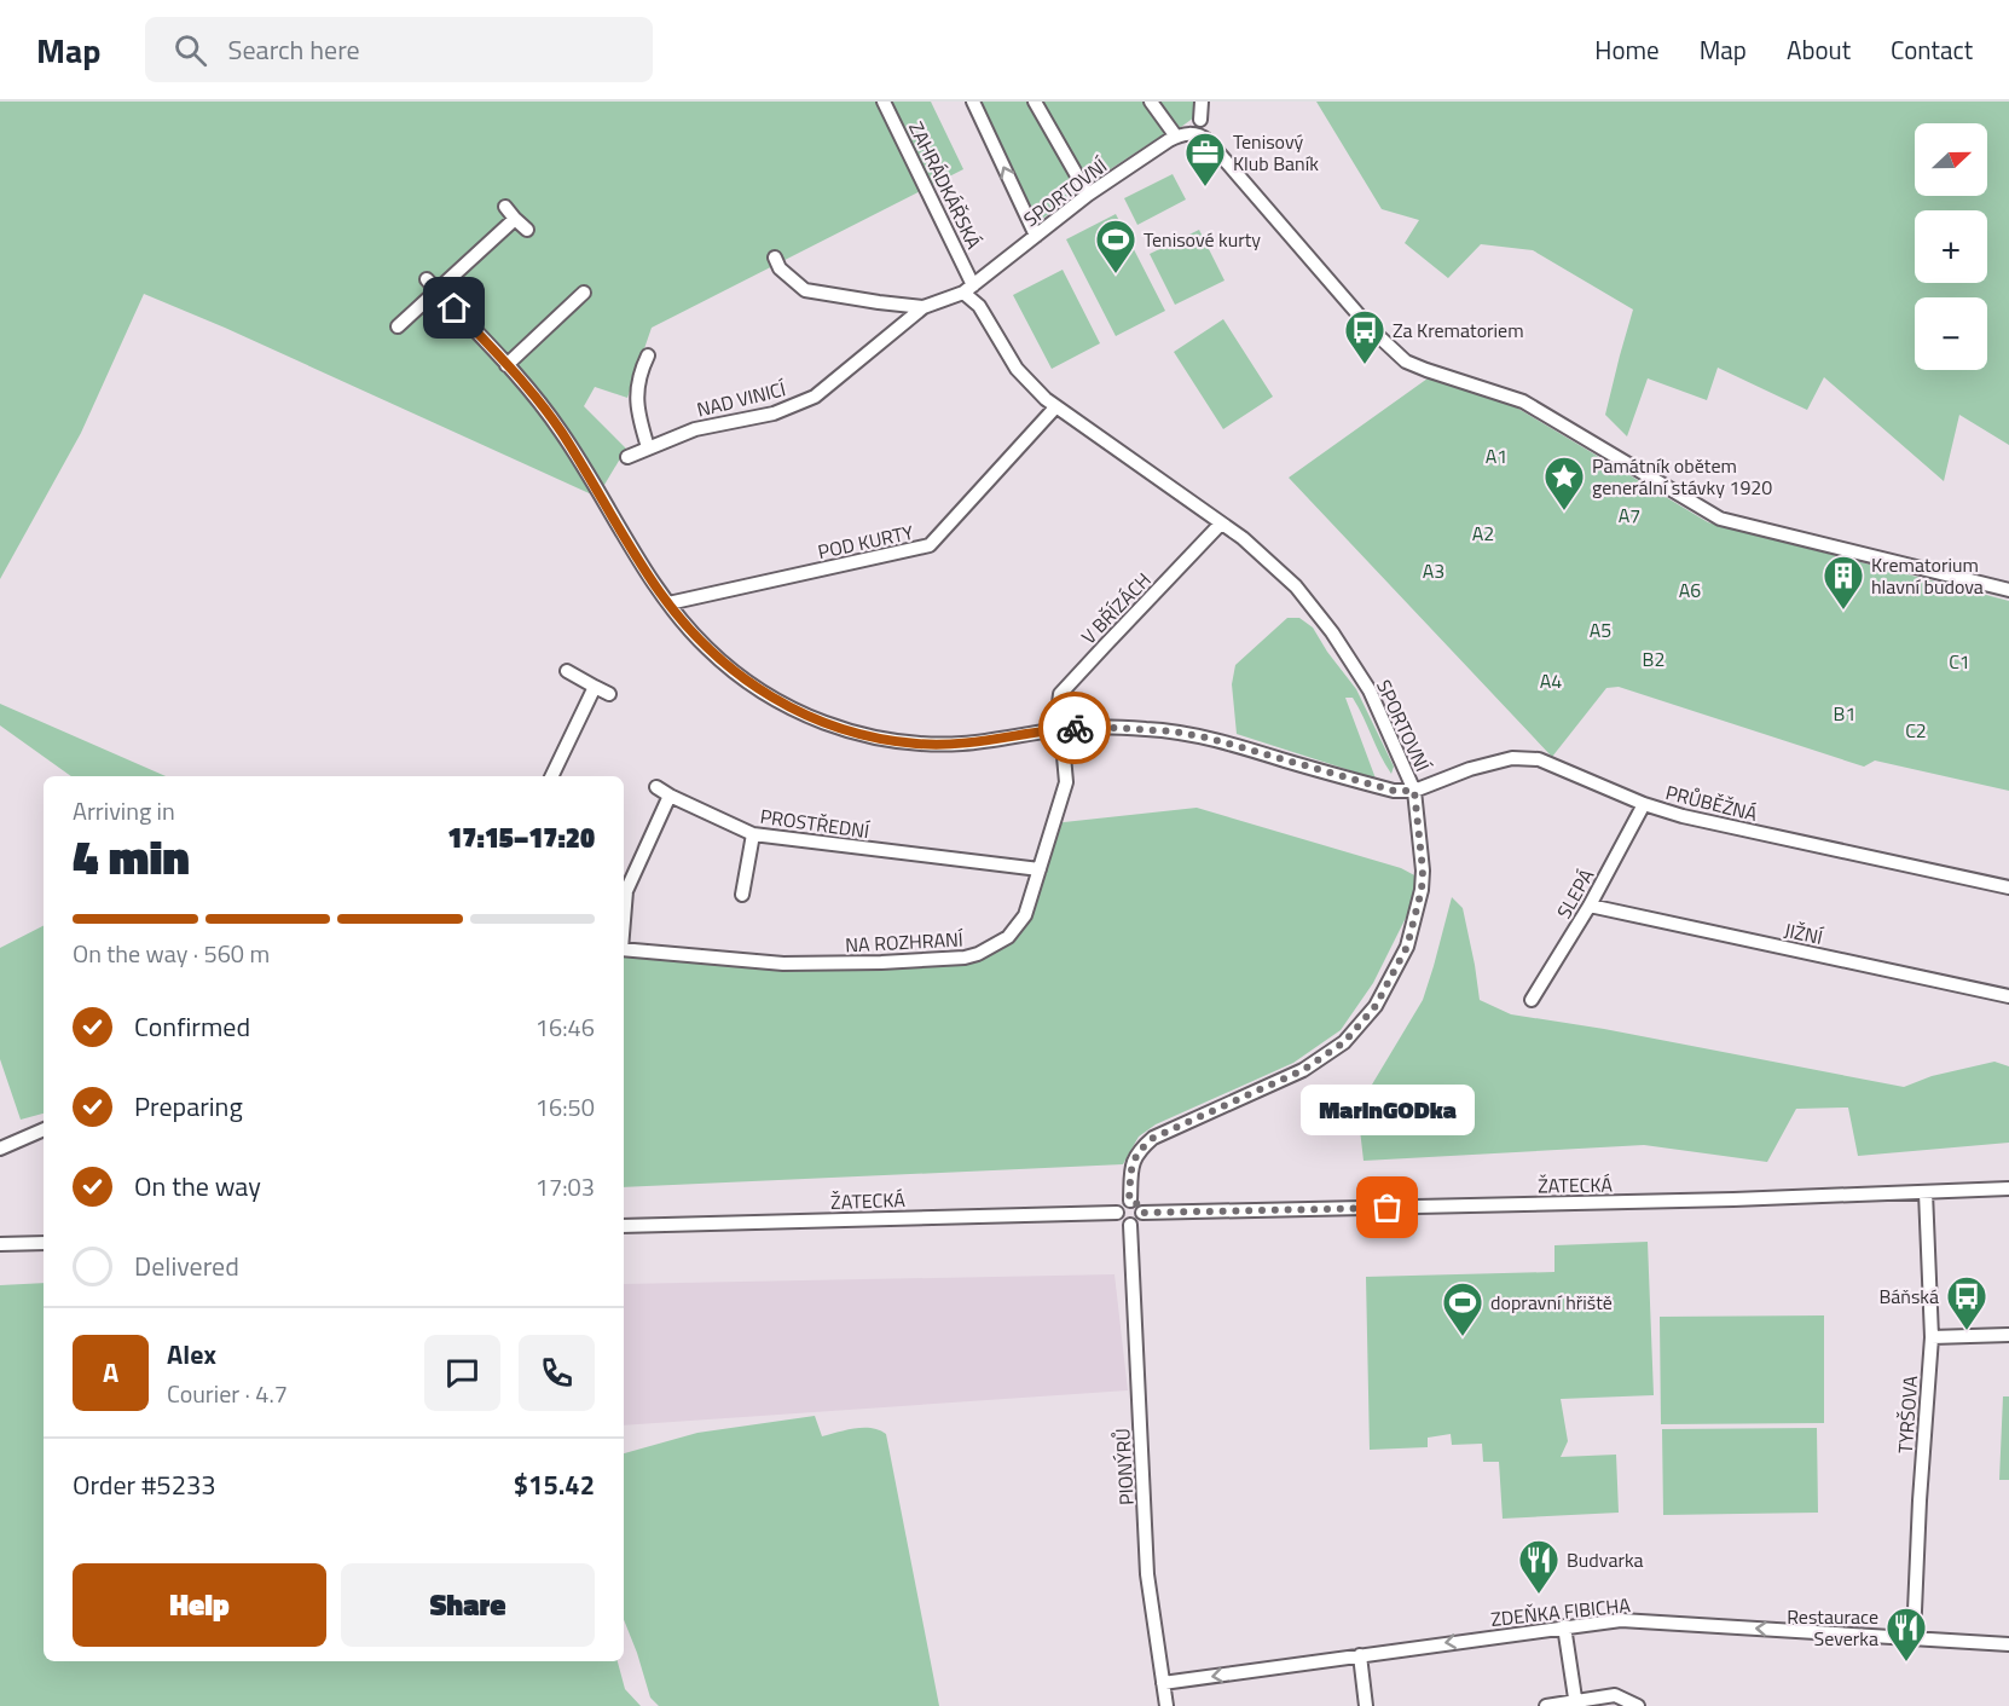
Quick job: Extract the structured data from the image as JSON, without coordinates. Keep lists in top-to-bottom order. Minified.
{"streets":{"street":["ZAHRÁDKÁŘSKÁ","SPORTOVNÍ","NAD VINICÍ","POD KURTY","V BŘÍZÁCH","PRŮBĚŽNÁ","PROSTŘEDNÍ","SLEPÁ","JIŽNÍ","NA ROZHRANÍ","ŽATECKÁ","TYRŠOVA","PIONÝRŮ","ZDEŇKA FIBICHA"]},"crossings":[["ZAHRÁDKÁŘSKÁ","SPORTOVNÍ"],["SPORTOVNÍ","NAD VINICÍ"],["SPORTOVNÍ","POD KURTY"],["SPORTOVNÍ","V BŘÍZÁCH"],["SPORTOVNÍ","PRŮBĚŽNÁ"],["SPORTOVNÍ","ŽATECKÁ"],["SPORTOVNÍ","PIONÝRŮ"],["V BŘÍZÁCH","NA ROZHRANÍ"],["PRŮBĚŽNÁ","SLEPÁ"],["PROSTŘEDNÍ","NA ROZHRANÍ"],["SLEPÁ","JIŽNÍ"],["ŽATECKÁ","TYRŠOVA"],["ŽATECKÁ","PIONÝRŮ"],["TYRŠOVA","ZDEŇKA FIBICHA"],["PIONÝRŮ","ZDEŇKA FIBICHA"]],"one_way":["ZDEŇKA FIBICHA"],"parks":["A1","A7","A2","A3","A6","A5","B2","C1","A4","B1","C2"],"places":{"office":["Tenisový Klub Baník"],"sports":["Tenisové kurty","dopravní hřiště"],"bus stop":["Za Krematoriem","Báňská"],"place":["Památník obětem generální stávky 1920"],"building":["Krematorium hlavní budova"],"other":["MarinGODka"],"restaurant":["Budvarka","Restaurace Severka"]},"north":"right","page":{"header":"Map","search":"Search here","nav":["Home","Map","About","Contact"],"map_buttons":["+","−"],"heading":["4 min","Arriving in","17:15–17:20"],"panel":["Alex","Courier · 4.7","Order #5233","$15.42"],"bar":"On the way · 560 m","list":[["Confirmed","16:46"],["Preparing","16:50"],["On the way","17:03"],"Delivered"],"bubble":"MarinGODka","round":"A","buttons":["Help","Share"]}}
